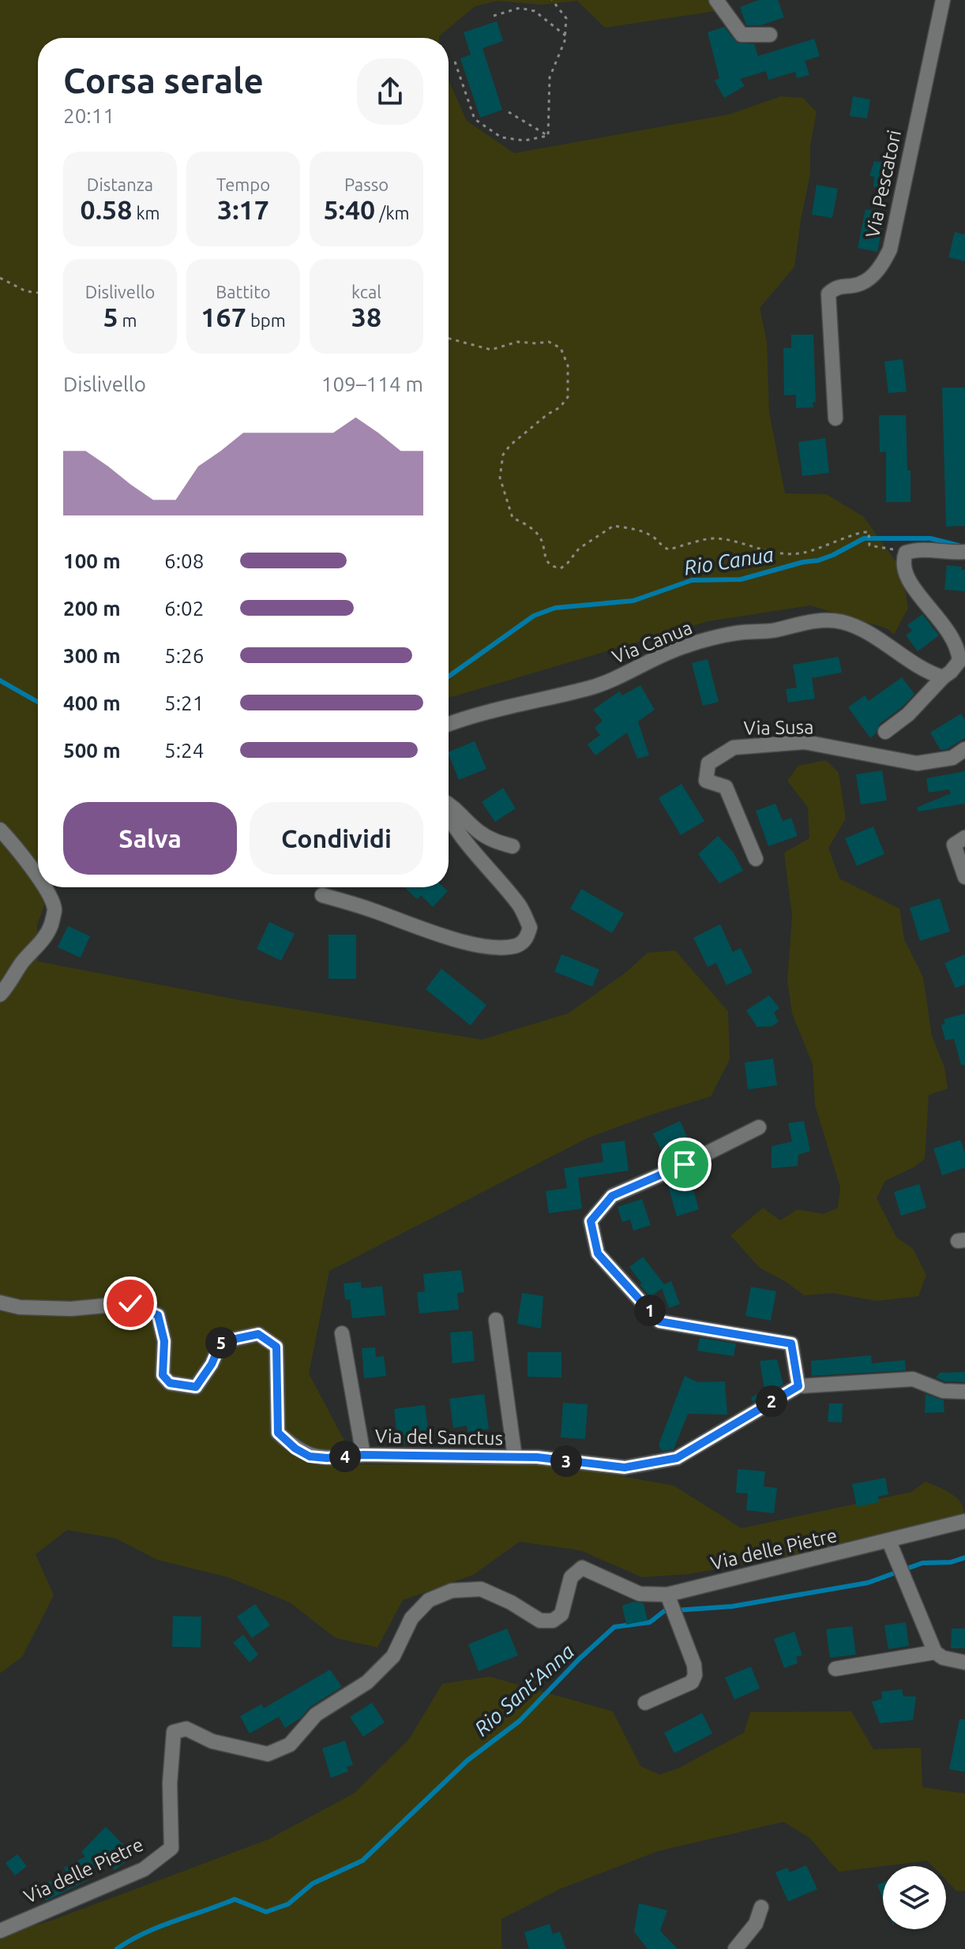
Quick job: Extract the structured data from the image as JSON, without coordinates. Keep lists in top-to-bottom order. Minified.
{"streets":{"street":["Via Pescatori","Via Canua","Via Susa","Via del Sanctus","Via delle Pietre"]},"water":["Rio Canua","Rio Sant'Anna"],"page":{"heading":["Corsa serale","20:11"],"stats":[["Distanza","0.58 km"],["Tempo","3:17"],["Passo","5:40 /km"],["Dislivello","5 m"],["Battito","167 bpm"],["kcal","38"]],"chart":["Dislivello","109–114 m"],"list":[{"name":"100 m","note":"6:08"},{"name":"200 m","note":"6:02"},{"name":"300 m","note":"5:26"},{"name":"400 m","note":"5:21"},{"name":"500 m","note":"5:24"}],"buttons":["Salva","Condividi"],"pins":["1","5","2","4","3"]}}
